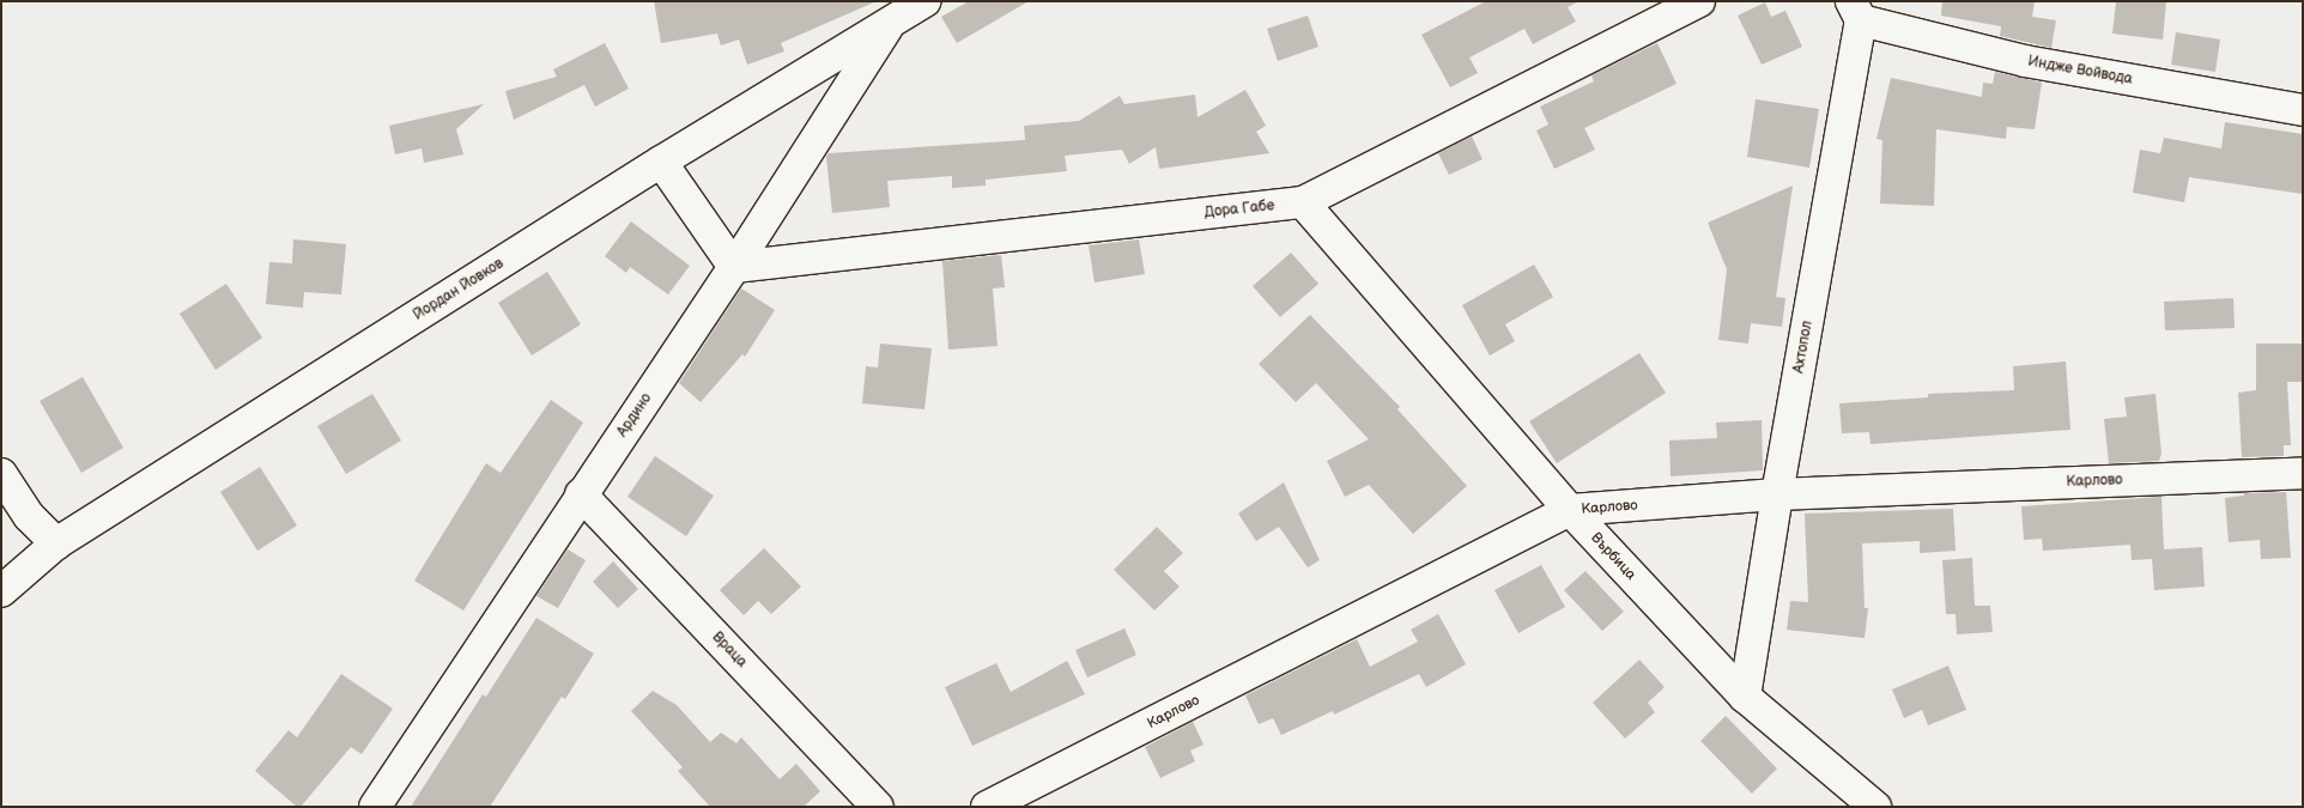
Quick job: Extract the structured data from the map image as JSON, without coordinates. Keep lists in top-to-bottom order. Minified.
{"streets":{"street":["Индже Войвода","Дора Габе","Йордан Йовков","Ахтопол","Ардино","Карлово","Върбица","Враца"]},"crossings":[["Индже Войвода","Ахтопол"],["Дора Габе","Ардино"],["Дора Габе","Върбица"],["Йордан Йовков","Ардино"],["Ахтопол","Карлово"],["Ахтопол","Върбица"],["Ардино","Враца"],["Карлово","Върбица"]]}
